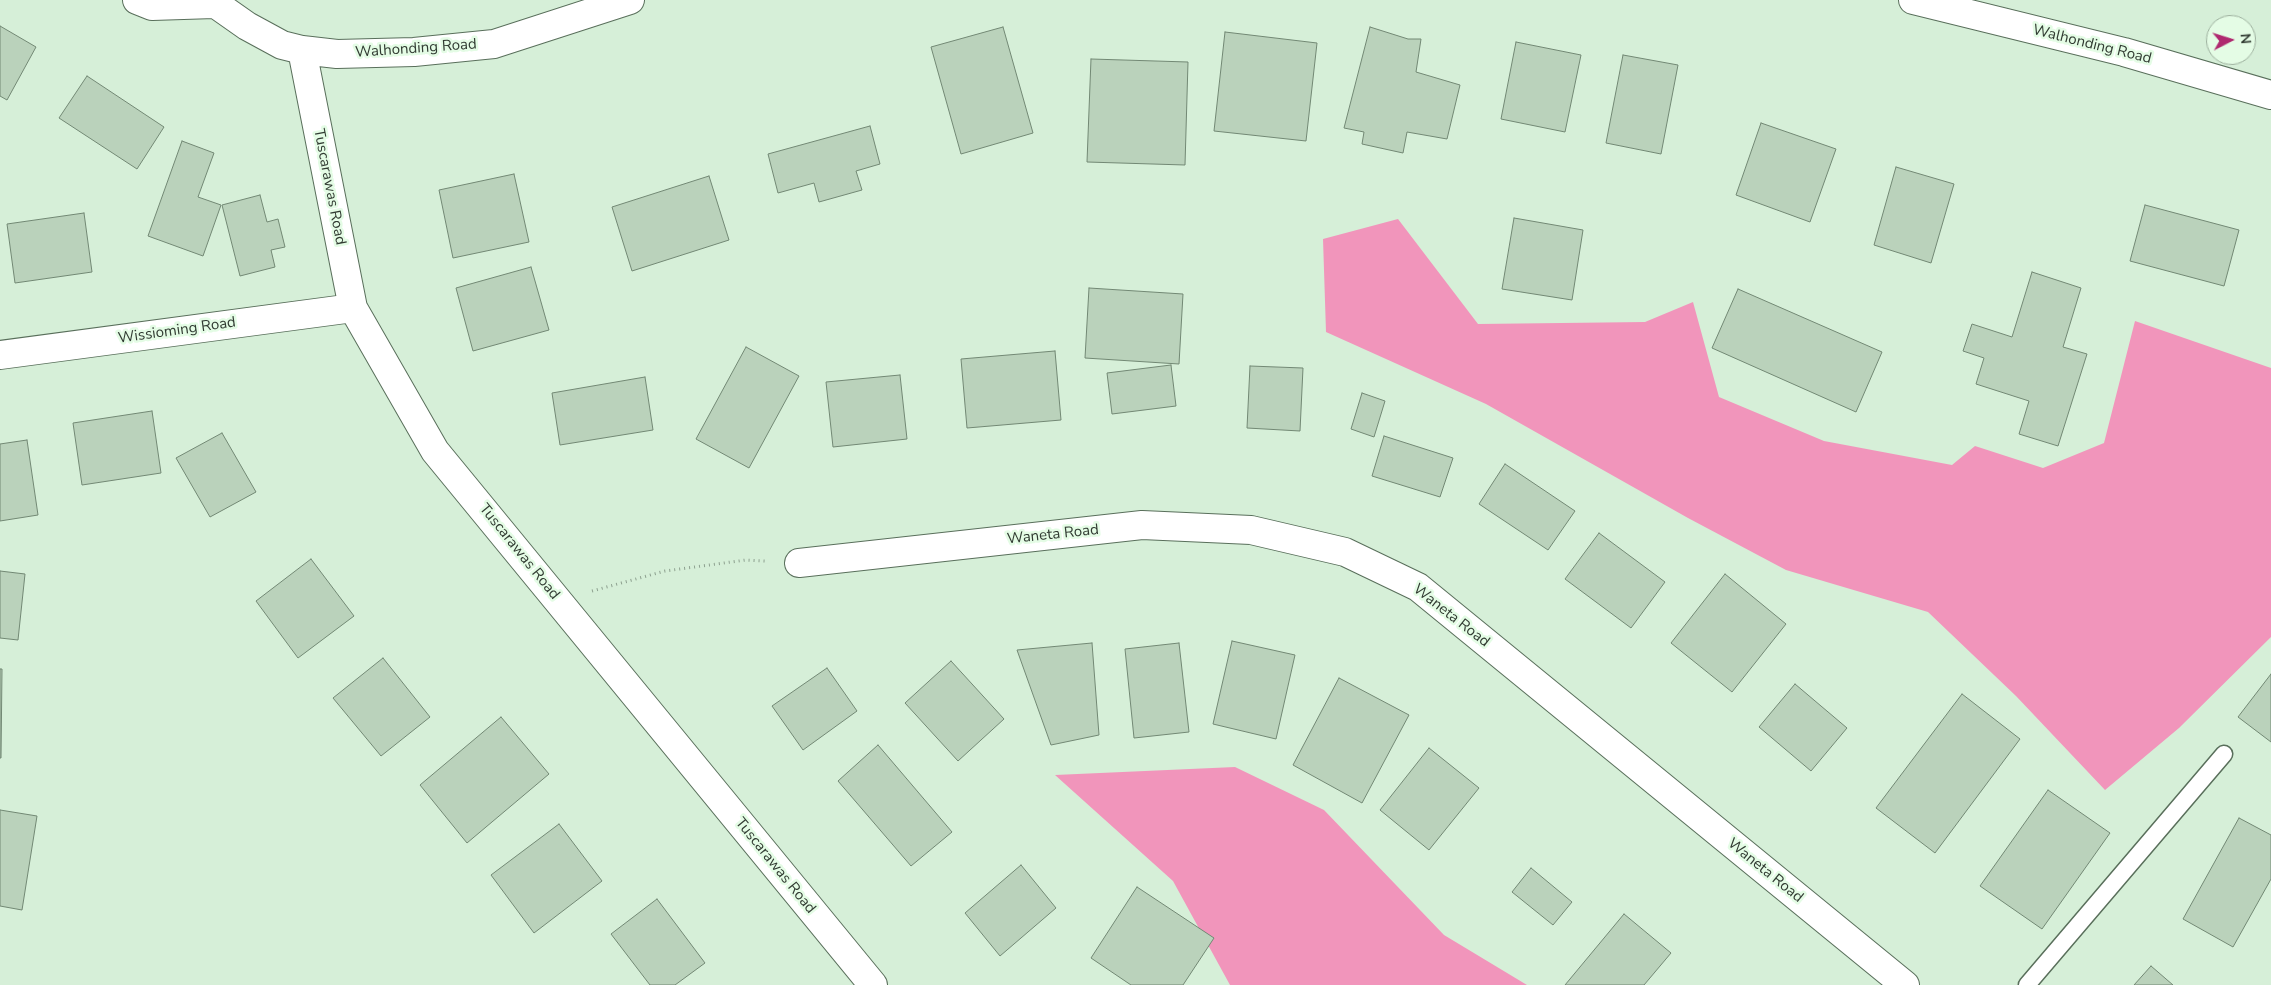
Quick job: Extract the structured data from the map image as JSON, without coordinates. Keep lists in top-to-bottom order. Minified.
{"streets":{"street":["Walhonding Road","Tuscarawas Road","Wissioming Road","Waneta Road"]},"crossings":[["Walhonding Road","Tuscarawas Road"],["Tuscarawas Road","Wissioming Road"]],"north":"right"}
